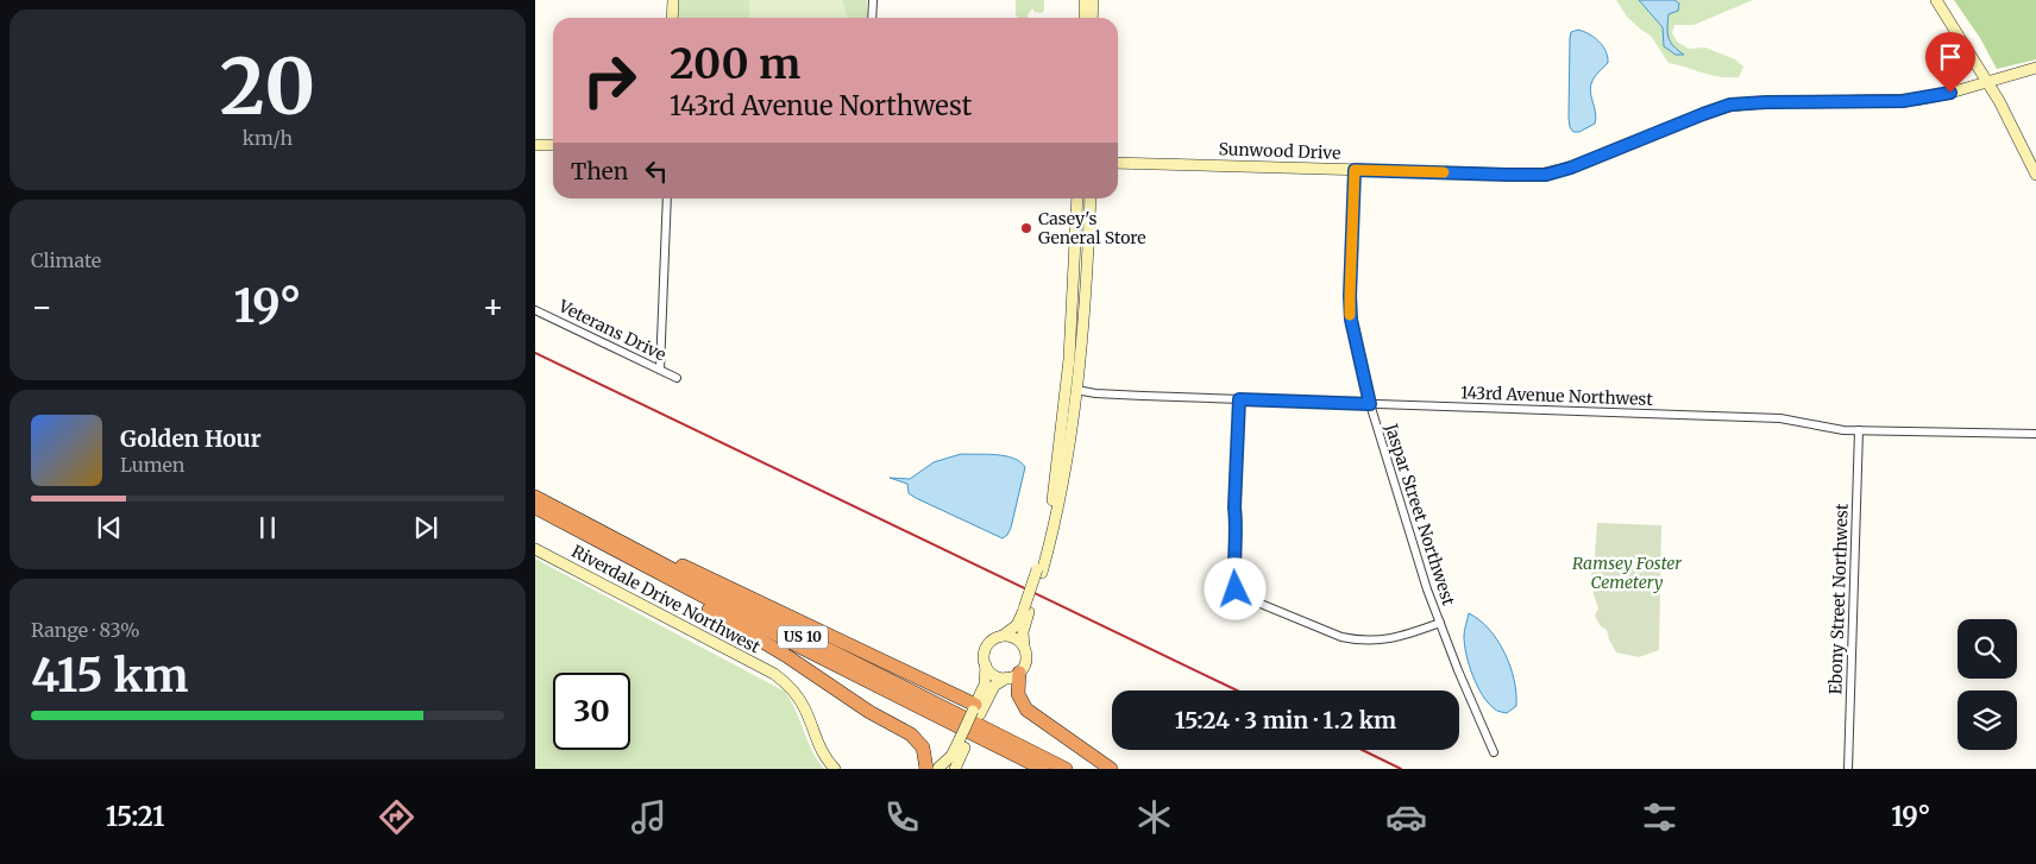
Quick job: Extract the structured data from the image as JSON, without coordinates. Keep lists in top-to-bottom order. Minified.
{"streets":{"highway":["US 10"],"street":["Sunwood Drive","Veterans Drive","143rd Avenue Northwest","Jaspar Street Northwest","Riverdale Drive Northwest","Ebony Street Northwest"]},"crossings":[["Sunwood Drive","Jaspar Street Northwest"],["143rd Avenue Northwest","Jaspar Street Northwest"],["143rd Avenue Northwest","Ebony Street Northwest"]],"parks":["Ramsey Foster Cemetery"],"places":["Casey's General Store"],"page":{"tile":[["20","km/h"],"Climate",["Range · 83%","415 km"]],"turn":["200 m","143rd Avenue Northwest"],"then":"Then","heat":["−","19°","+"],"song":["Golden Hour","Lumen"],"limit":"30","trip":"15:24 · 3 min · 1.2 km","tabs":["15:21","19°"]}}
